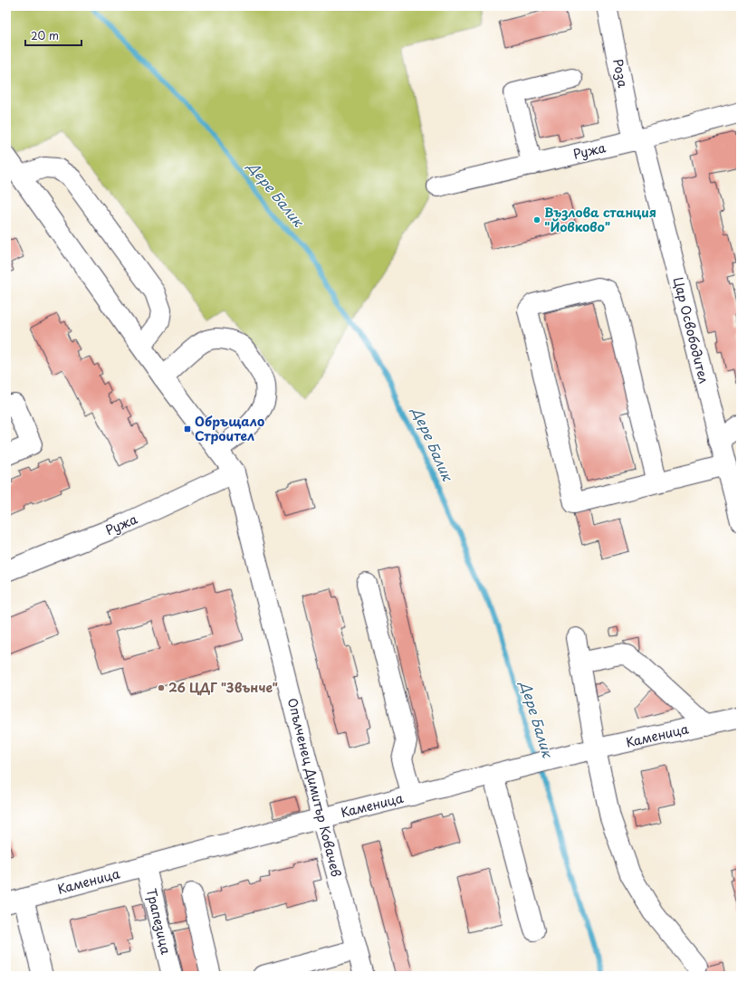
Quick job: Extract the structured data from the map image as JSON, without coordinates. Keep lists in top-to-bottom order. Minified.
{"streets":{"street":["Роза","Ружа","Цар Освободител","Каменица","Опълченец Димитър Ковачев","Трапезица"]},"crossings":[["Роза","Ружа"],["Роза","Цар Освободител"],["Ружа","Цар Освободител"],["Ружа","Опълченец Димитър Ковачев"],["Каменица","Опълченец Димитър Ковачев"],["Каменица","Трапезица"]],"water":["Дере Балик"],"places":{"other":["Възлова станция \"Йовково\"","26 ЦДГ \"Звънче\""],"transit":["Обръщало Строител"]},"scale_bar":"20 m"}
